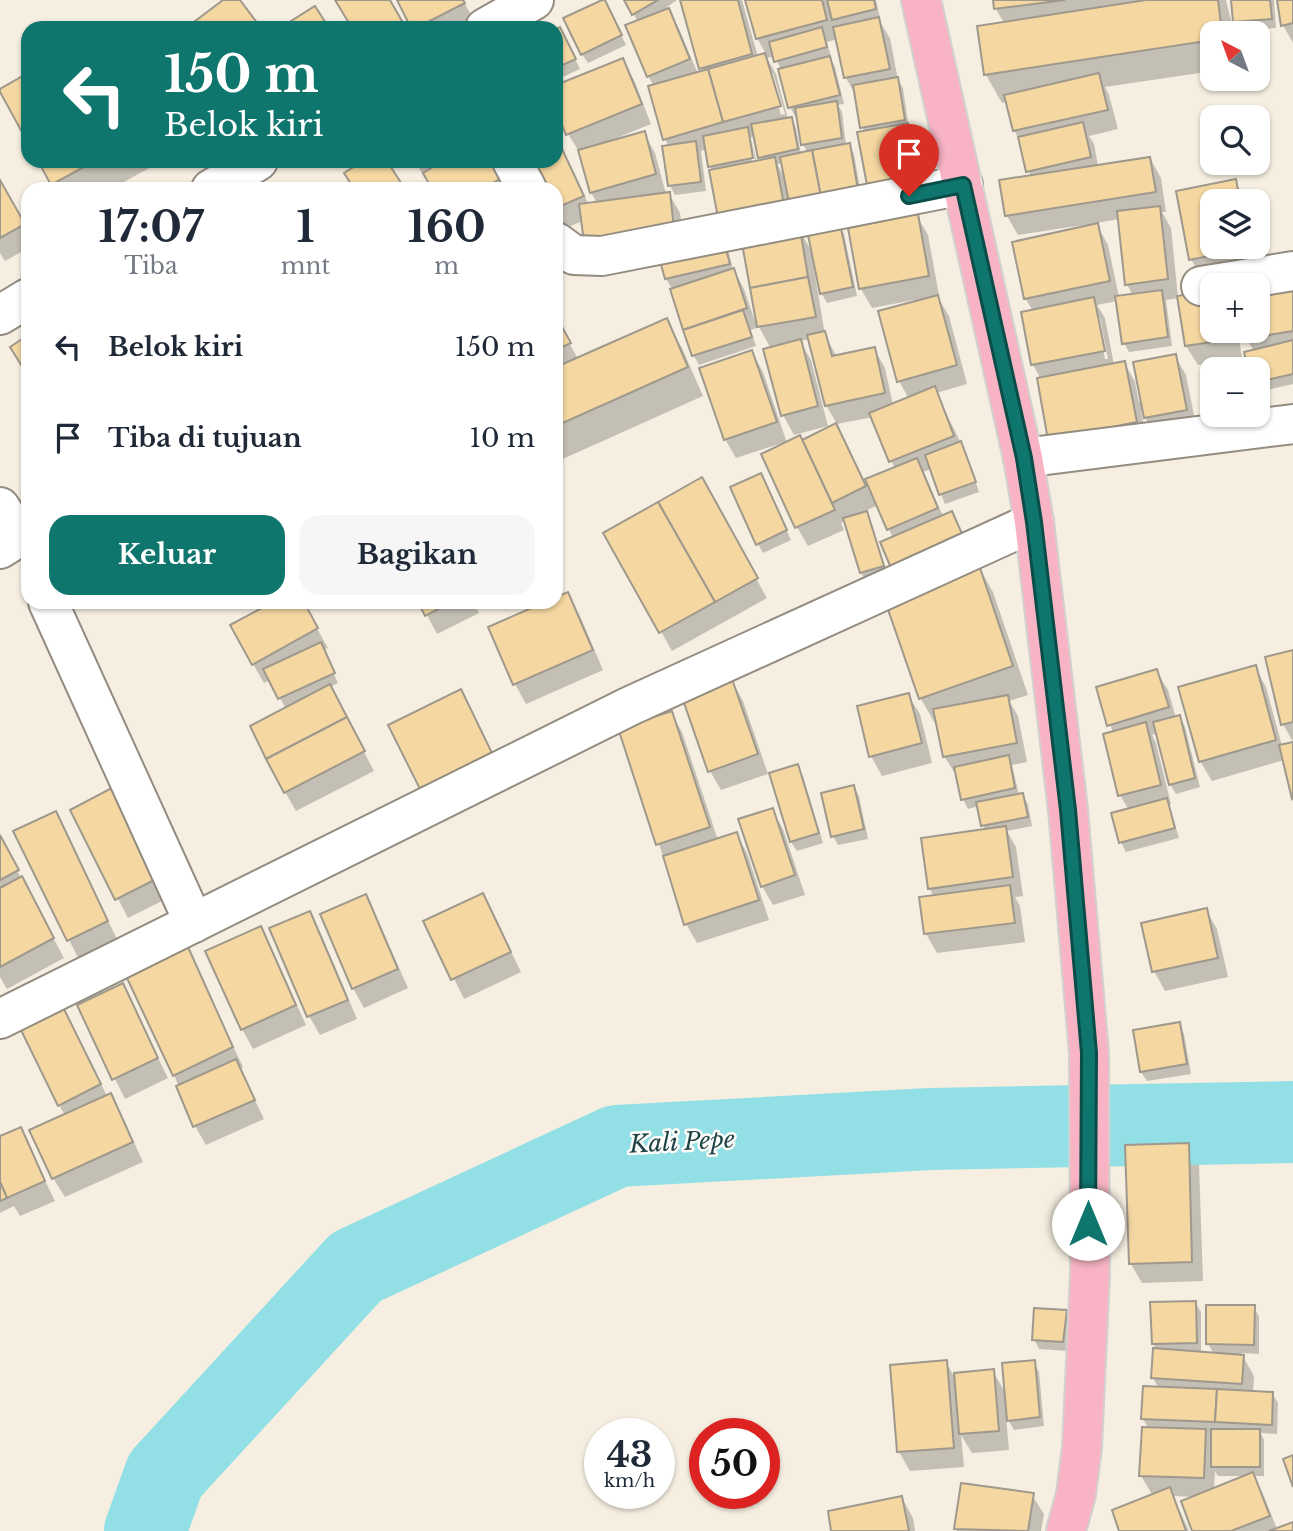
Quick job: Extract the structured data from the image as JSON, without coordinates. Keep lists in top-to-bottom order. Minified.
{"water":["Kali Pepe"],"north":"top left","page":{"map_buttons":["+","−"],"turn":["150 m","Belok kiri"],"eta":["17:07","Tiba","1","mnt","160","m"],"list":[{"name":"Belok kiri","value":"150 m"},{"name":"Tiba di tujuan","value":"10 m"}],"buttons":["Keluar","Bagikan"],"speed":"43 km/h","limit":"50"}}
